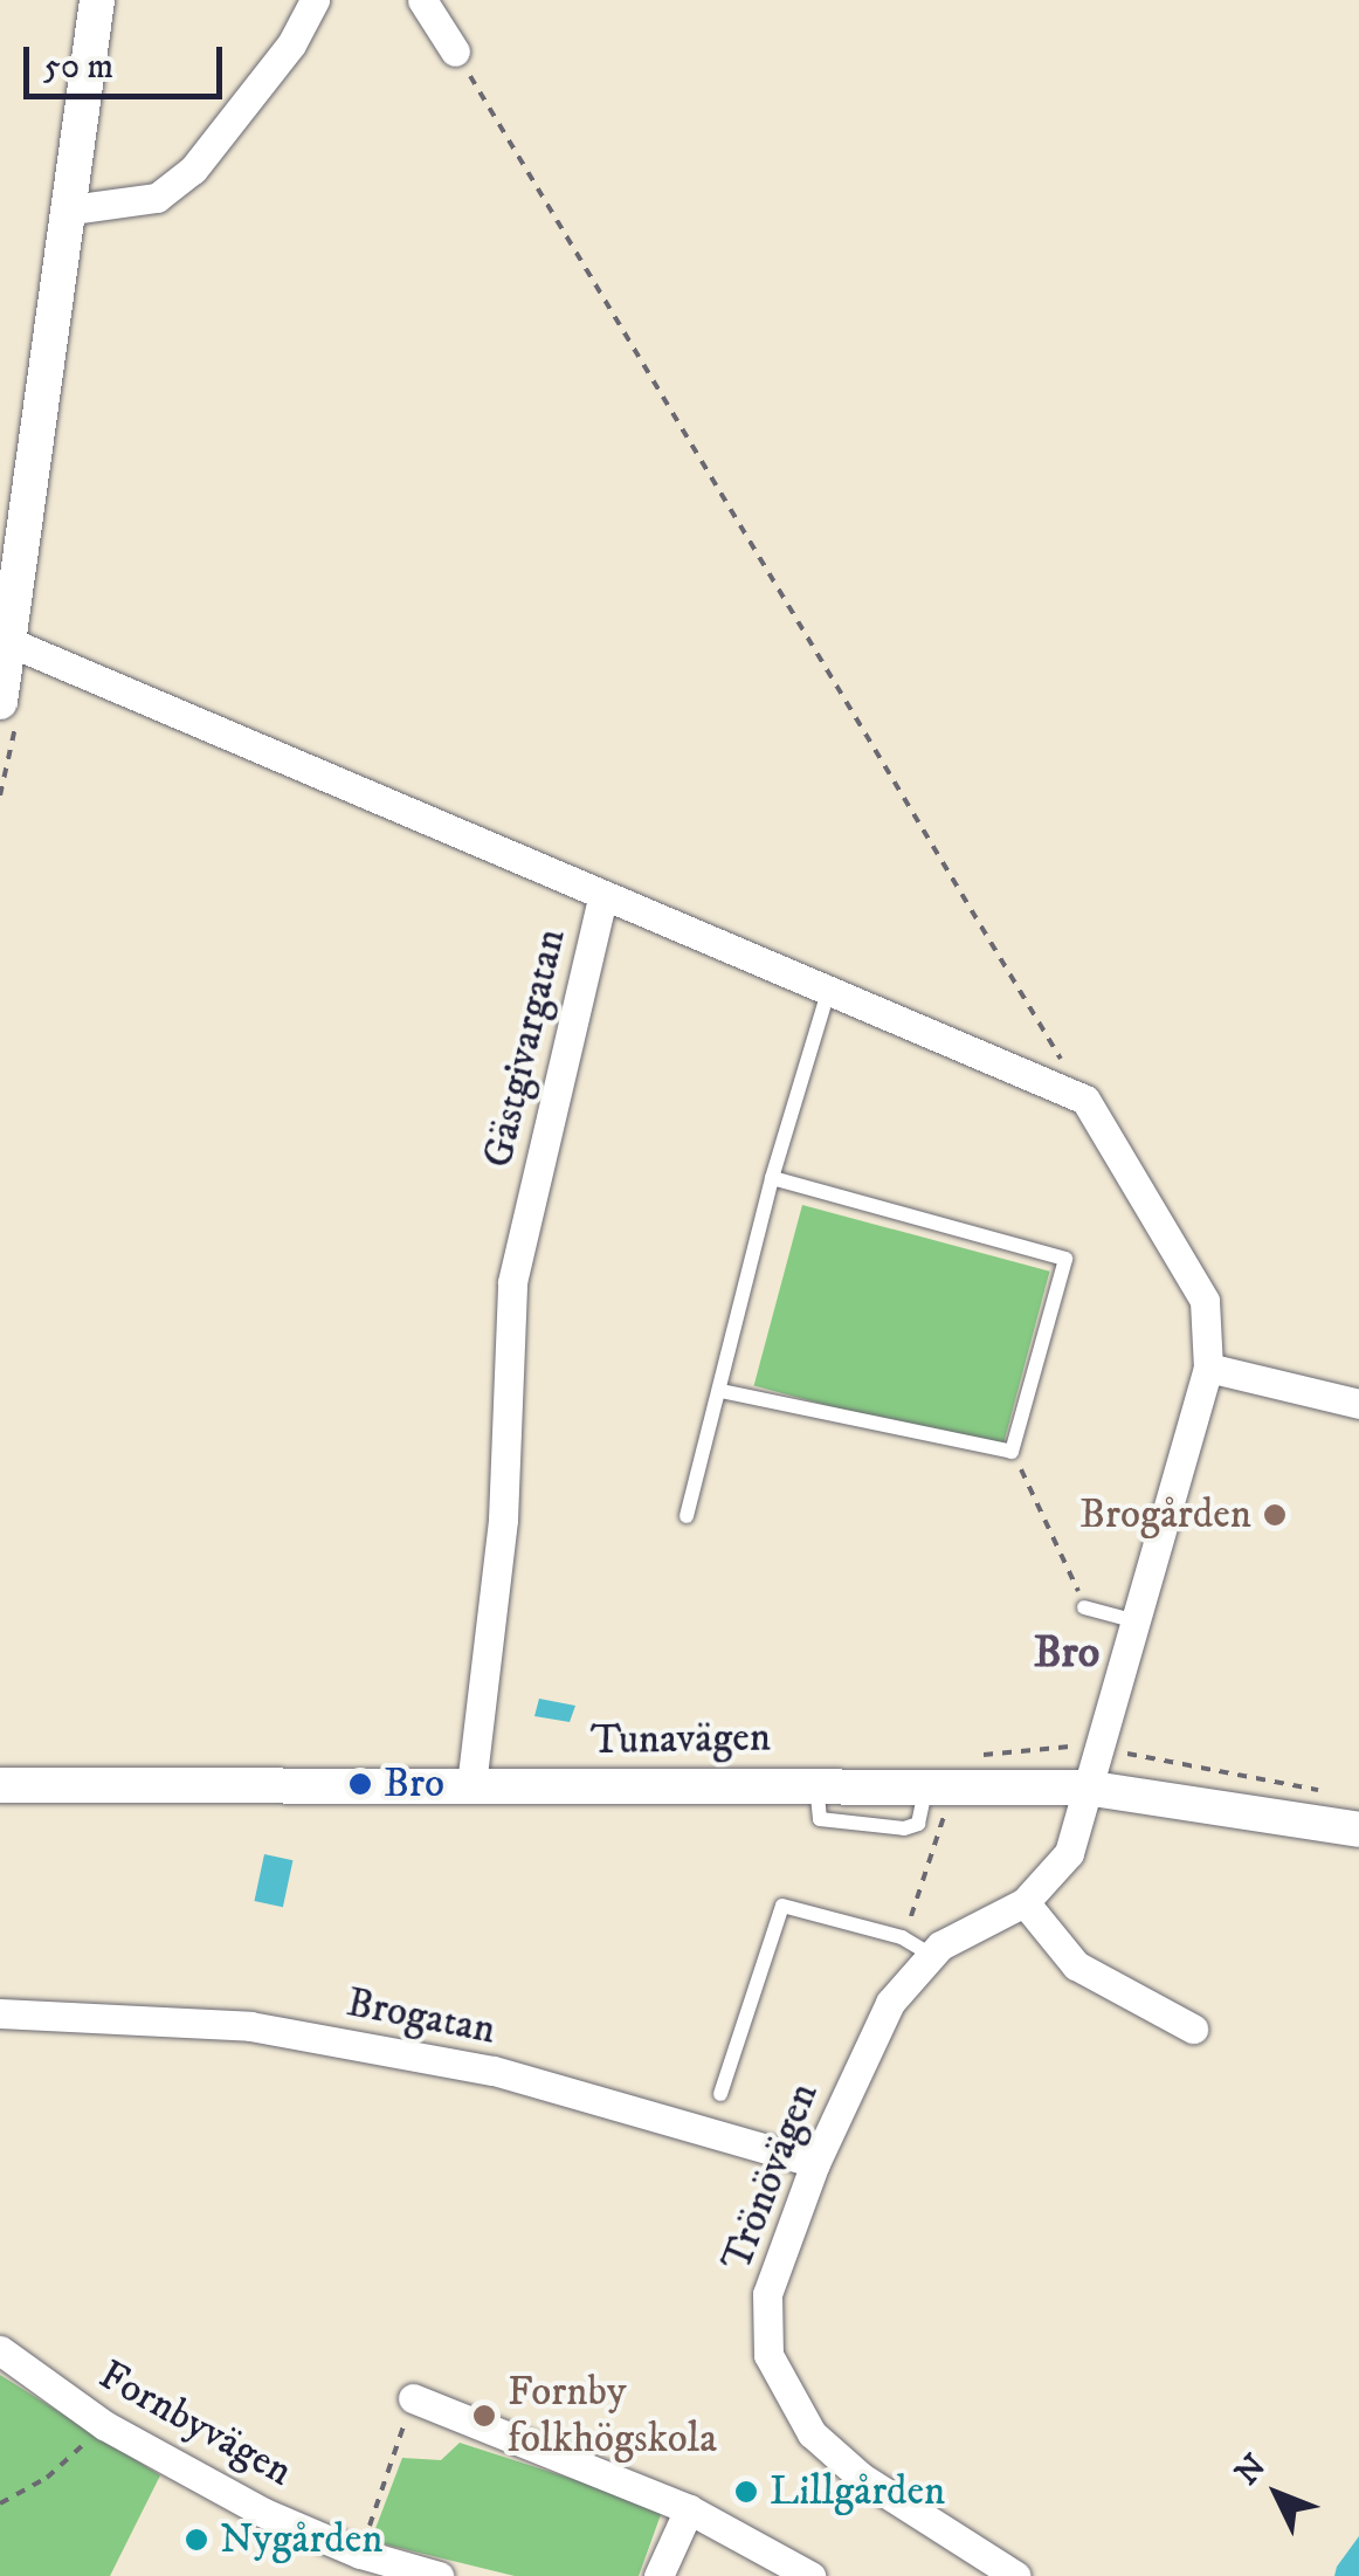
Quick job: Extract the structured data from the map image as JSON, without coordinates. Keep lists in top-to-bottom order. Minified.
{"streets":{"street":["Gästgivargatan","Tunavägen","Brogatan","Trönövägen","Fornbyvägen"]},"crossings":[["Gästgivargatan","Tunavägen"],["Tunavägen","Trönövägen"],["Brogatan","Trönövägen"]],"districts":["Bro"],"places":["Brogården","Bro","Fornby folkhögskola","Lillgården","Nygården"],"scale_bar":"50 m","north":"top left"}
